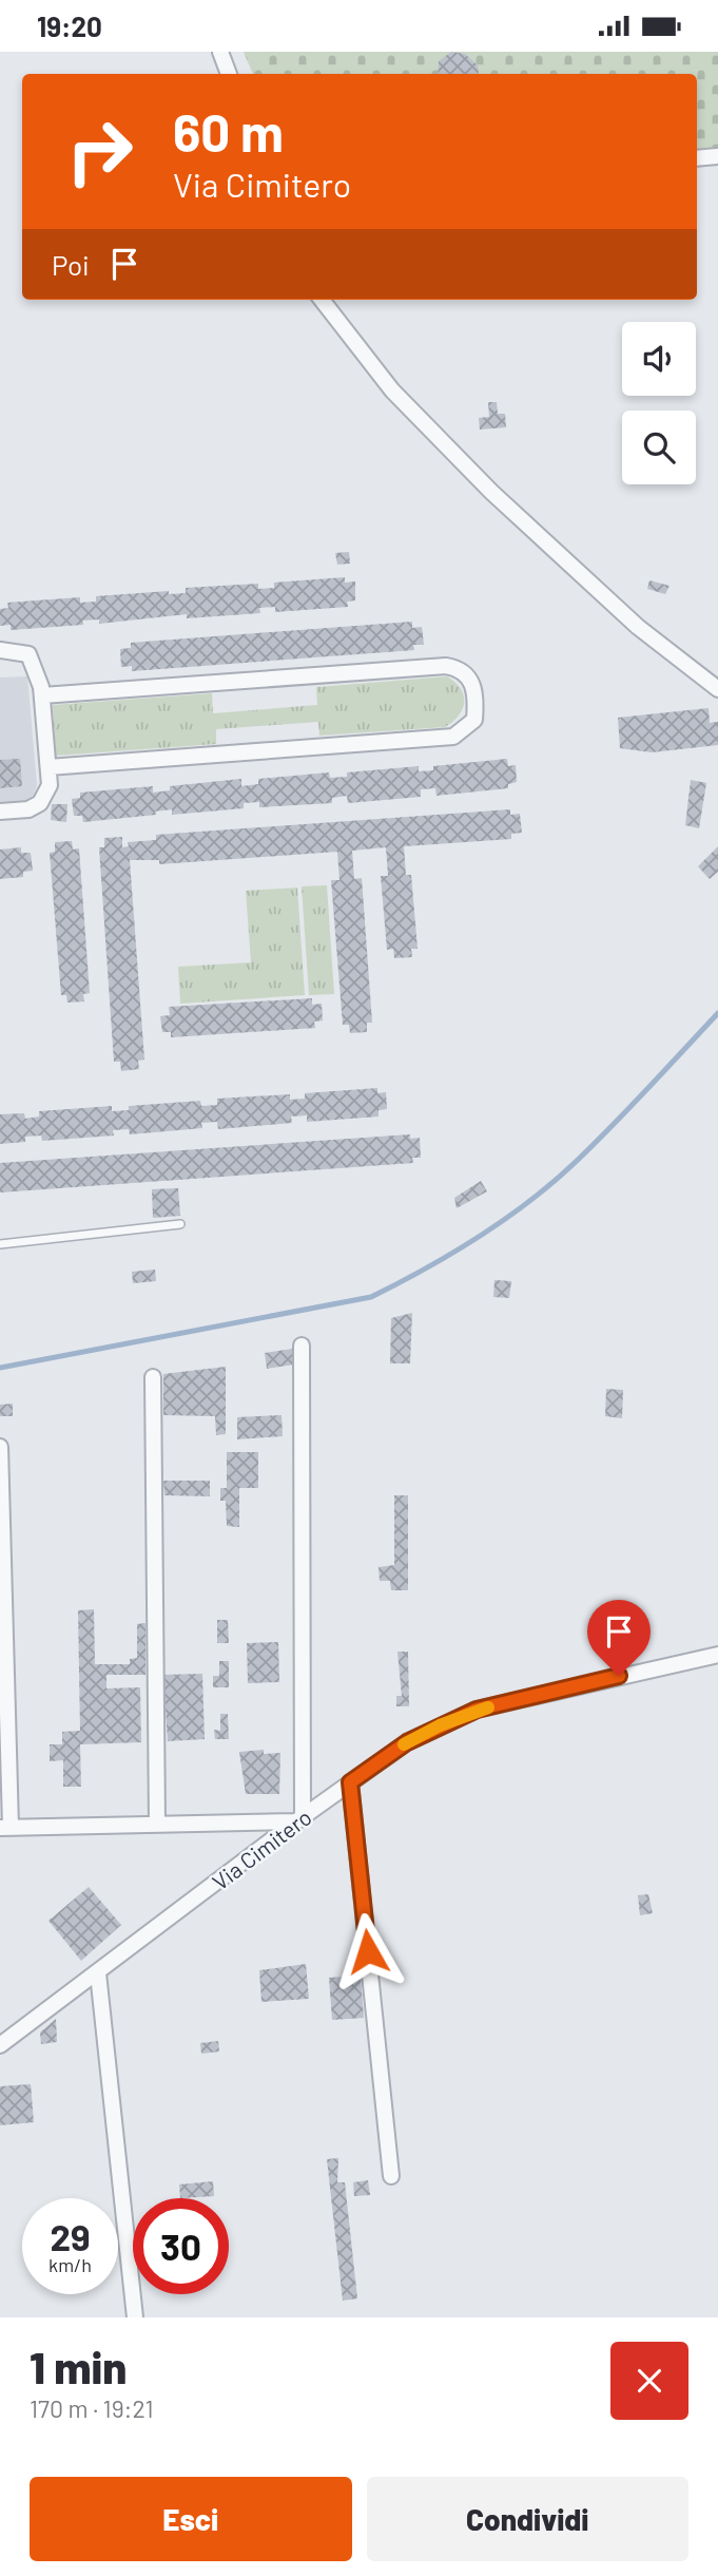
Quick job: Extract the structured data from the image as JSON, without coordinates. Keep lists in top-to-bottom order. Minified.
{"streets":{"street":["Via Cimitero"]},"page":{"status":"19:20","turn":["60 m","Via Cimitero"],"then":"Poi","speed":"29 km/h","limit":"30","heading":["1 min","170 m · 19:21"],"buttons":["Esci","Condividi"]}}
